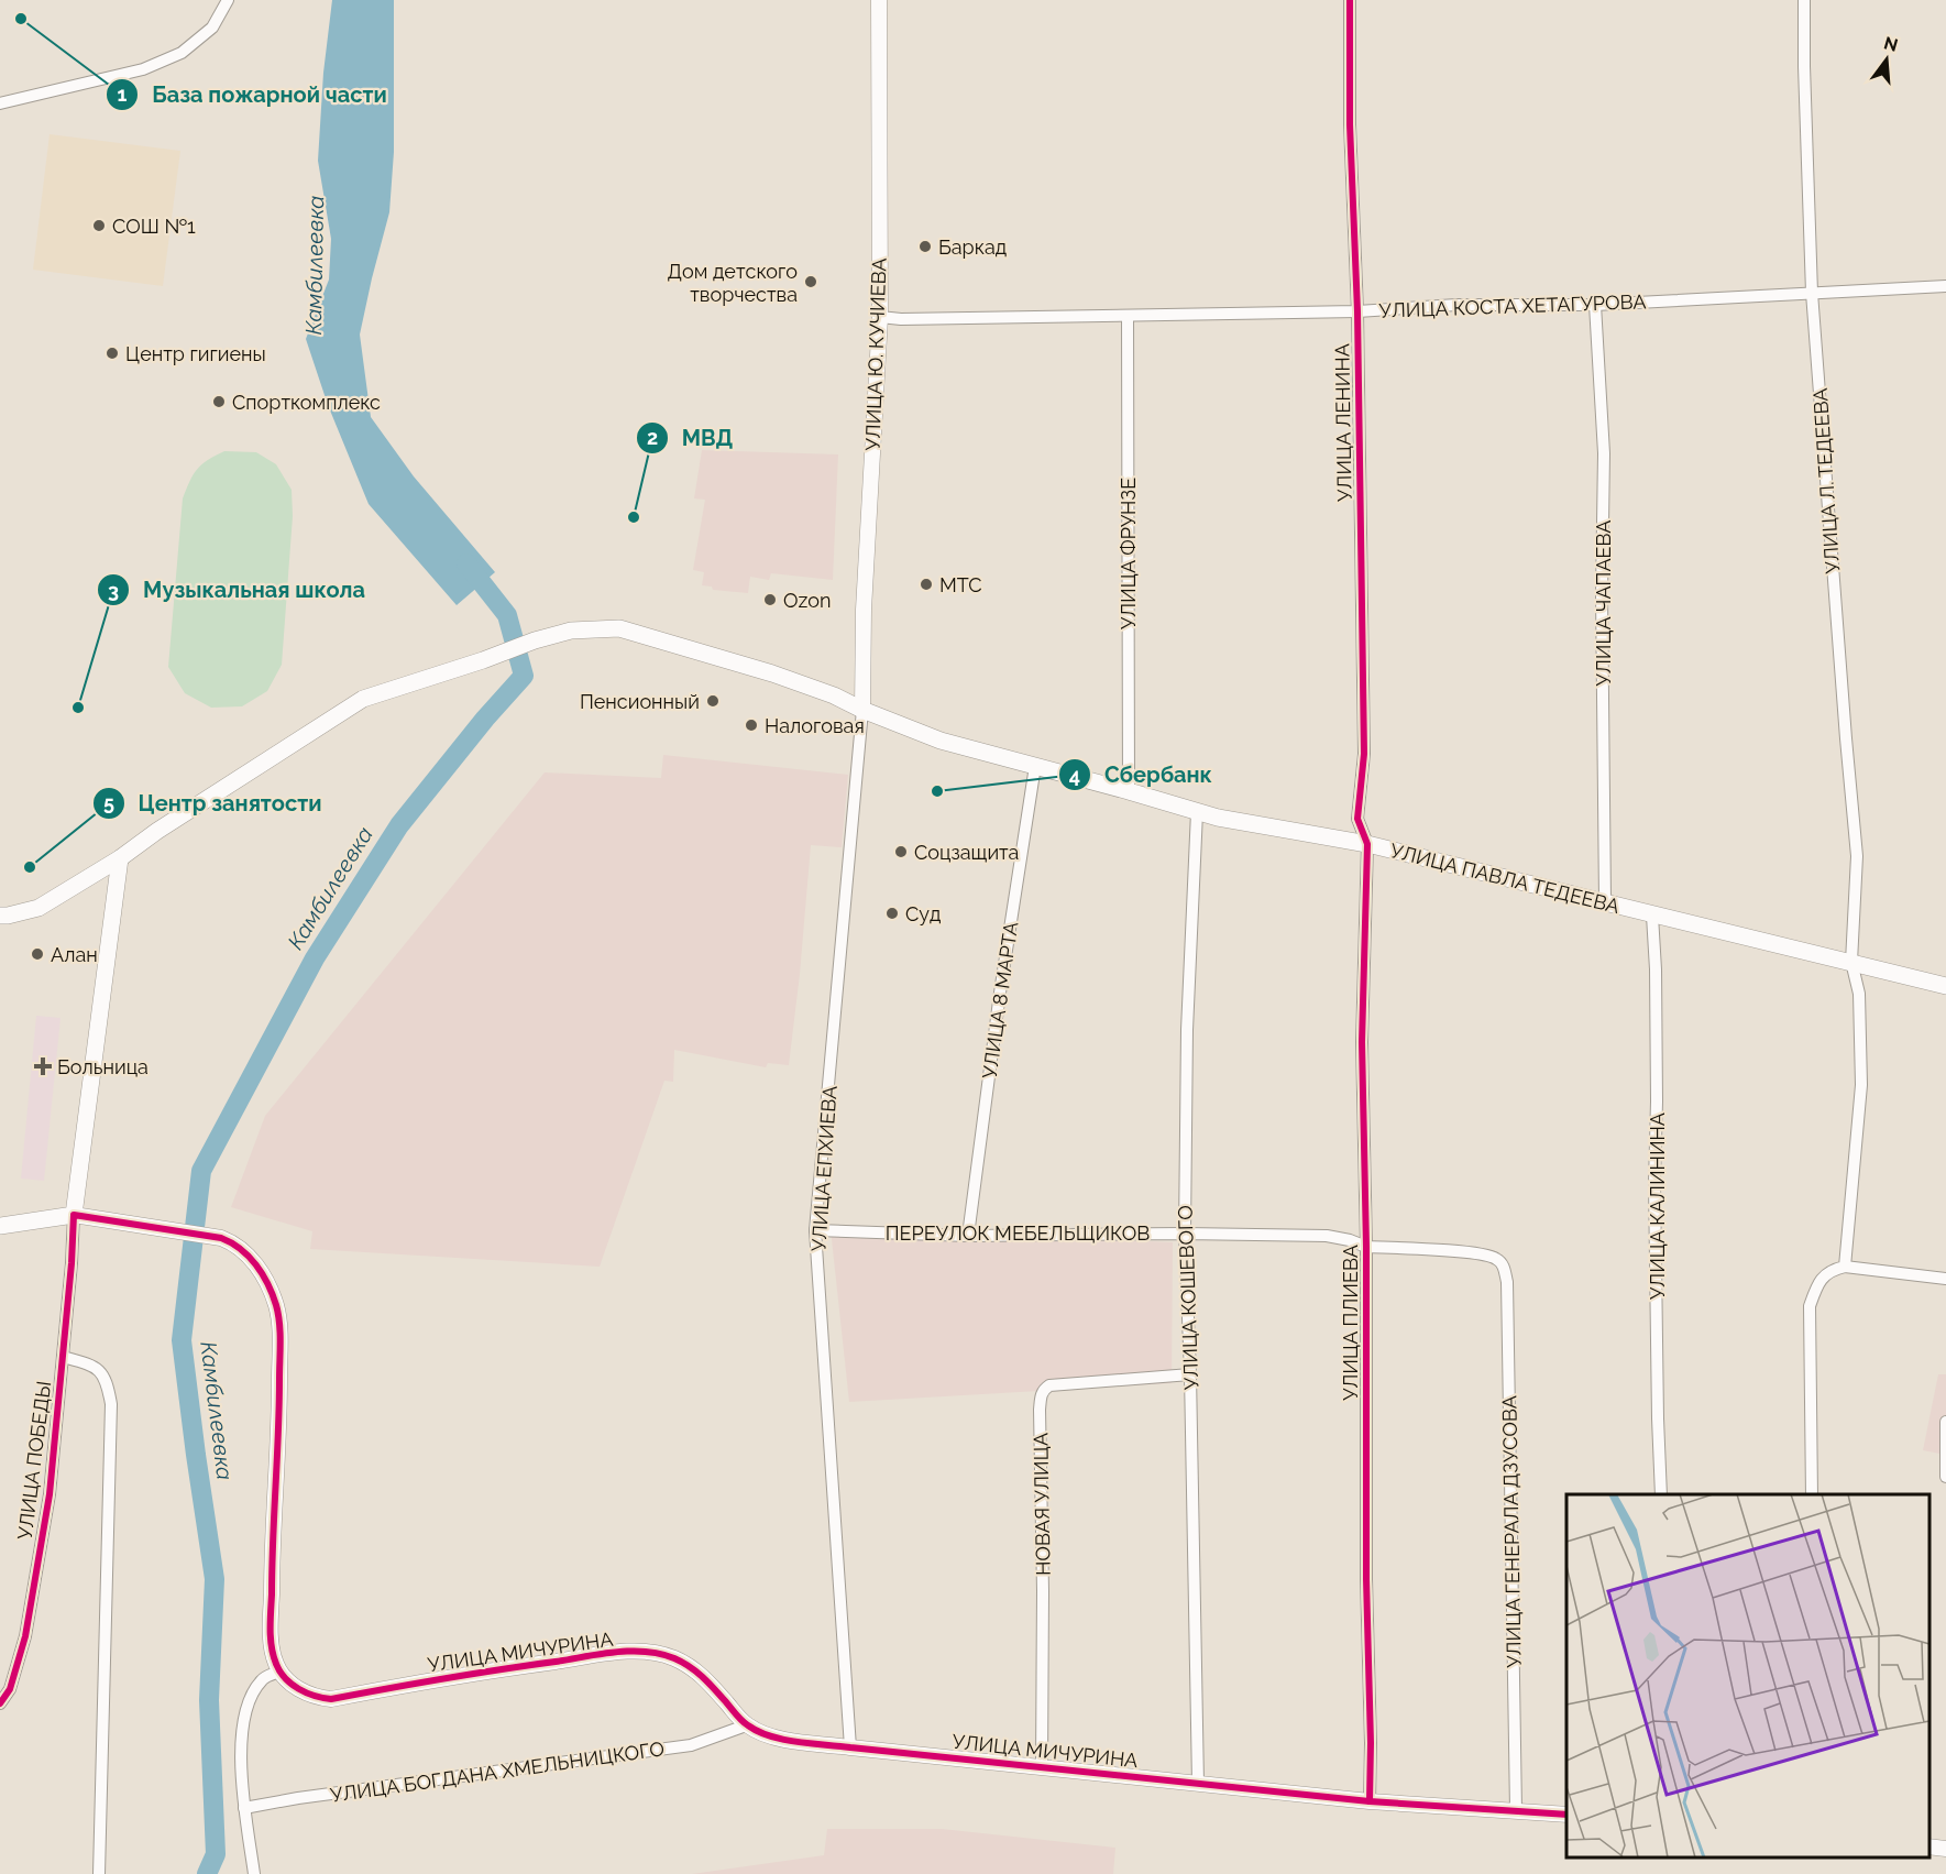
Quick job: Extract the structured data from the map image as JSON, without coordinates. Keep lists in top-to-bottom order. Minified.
{"streets":{"main road":["УЛИЦА ПАВЛА ТЕДЕЕВА","УЛИЦА ПОБЕДЫ"],"street":["УЛИЦА КОСТА ХЕТАГУРОВА","УЛИЦА Ю. КУЧИЕВА","УЛИЦА ЛЕНИНА","УЛИЦА Л. ТЕДЕЕВА","УЛИЦА ФРУНЗЕ","УЛИЦА ЧАПАЕВА","УЛИЦА 8 МАРТА","УЛИЦА ЕПХИЕВА","УЛИЦА КАЛИНИНА","ПЕРЕУЛОК МЕБЕЛЬЩИКОВ","УЛИЦА КОШЕВОГО","УЛИЦА ПЛИЕВА","НОВАЯ УЛИЦА","УЛИЦА ГЕНЕРАЛА ДЗУСОВА","УЛИЦА МИЧУРИНА","УЛИЦА БОГДАНА ХМЕЛЬНИЦКОГО"]},"crossings":[["УЛИЦА КОСТА ХЕТАГУРОВА","УЛИЦА Ю. КУЧИЕВА"],["УЛИЦА КОСТА ХЕТАГУРОВА","УЛИЦА ЛЕНИНА"],["УЛИЦА КОСТА ХЕТАГУРОВА","УЛИЦА Л. ТЕДЕЕВА"],["УЛИЦА КОСТА ХЕТАГУРОВА","УЛИЦА ФРУНЗЕ"],["УЛИЦА КОСТА ХЕТАГУРОВА","УЛИЦА ЧАПАЕВА"],["УЛИЦА Ю. КУЧИЕВА","УЛИЦА ПАВЛА ТЕДЕЕВА"],["УЛИЦА Ю. КУЧИЕВА","УЛИЦА ЕПХИЕВА"],["УЛИЦА ЛЕНИНА","УЛИЦА ПАВЛА ТЕДЕЕВА"],["УЛИЦА ЛЕНИНА","УЛИЦА ПЛИЕВА"],["УЛИЦА Л. ТЕДЕЕВА","УЛИЦА ПАВЛА ТЕДЕЕВА"],["УЛИЦА ФРУНЗЕ","УЛИЦА ПАВЛА ТЕДЕЕВА"],["УЛИЦА ЧАПАЕВА","УЛИЦА ПАВЛА ТЕДЕЕВА"],["УЛИЦА ПАВЛА ТЕДЕЕВА","УЛИЦА 8 МАРТА"],["УЛИЦА ПАВЛА ТЕДЕЕВА","УЛИЦА ЕПХИЕВА"],["УЛИЦА ПАВЛА ТЕДЕЕВА","УЛИЦА КАЛИНИНА"],["УЛИЦА ПАВЛА ТЕДЕЕВА","УЛИЦА КОШЕВОГО"],["УЛИЦА ПАВЛА ТЕДЕЕВА","УЛИЦА ПЛИЕВА"],["УЛИЦА ПАВЛА ТЕДЕЕВА","УЛИЦА ПОБЕДЫ"],["УЛИЦА 8 МАРТА","ПЕРЕУЛОК МЕБЕЛЬЩИКОВ"],["УЛИЦА ЕПХИЕВА","ПЕРЕУЛОК МЕБЕЛЬЩИКОВ"],["УЛИЦА ЕПХИЕВА","УЛИЦА МИЧУРИНА"],["ПЕРЕУЛОК МЕБЕЛЬЩИКОВ","УЛИЦА КОШЕВОГО"],["ПЕРЕУЛОК МЕБЕЛЬЩИКОВ","УЛИЦА ПЛИЕВА"],["ПЕРЕУЛОК МЕБЕЛЬЩИКОВ","УЛИЦА ГЕНЕРАЛА ДЗУСОВА"],["УЛИЦА КОШЕВОГО","НОВАЯ УЛИЦА"],["УЛИЦА КОШЕВОГО","УЛИЦА МИЧУРИНА"],["УЛИЦА ПЛИЕВА","УЛИЦА МИЧУРИНА"],["НОВАЯ УЛИЦА","УЛИЦА МИЧУРИНА"],["УЛИЦА ГЕНЕРАЛА ДЗУСОВА","УЛИЦА МИЧУРИНА"],["УЛИЦА МИЧУРИНА","УЛИЦА БОГДАНА ХМЕЛЬНИЦКОГО"]],"water":["Камбилеевка"],"places":{"other":["База пожарной части","СОШ №1","Баркад","Дом детского творчества","Центр гигиены","Спорткомплекс","МВД","МТС","Ozon","Пенсионный","Музыкальная школа","Налоговая","Сбербанк","Соцзащита","Центр занятости","Суд","Алан"],"health":["Больница"]},"north":"top"}
